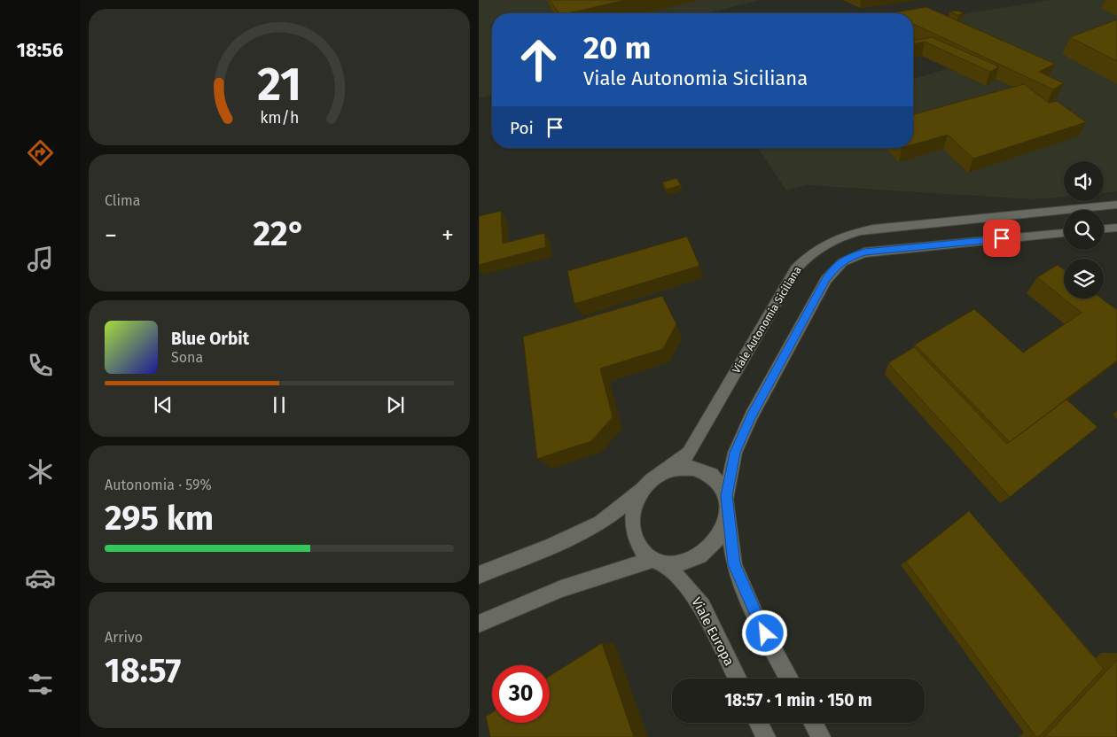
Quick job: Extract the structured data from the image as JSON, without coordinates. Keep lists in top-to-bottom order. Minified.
{"streets":{"street":["Viale Autonomia Siciliana","Viale Europa"]},"crossings":[["Viale Autonomia Siciliana","Viale Europa"]],"page":{"tabs":"18:56","turn":["20 m","Viale Autonomia Siciliana"],"then":"Poi","tile":["Clima",["Autonomia · 59%","295 km"],["Arrivo","18:57"]],"heat":["−","22°","+"],"song":["Blue Orbit","Sona"],"limit":"30","trip":"18:57 · 1 min · 150 m","gauge":["21","km/h"]}}
